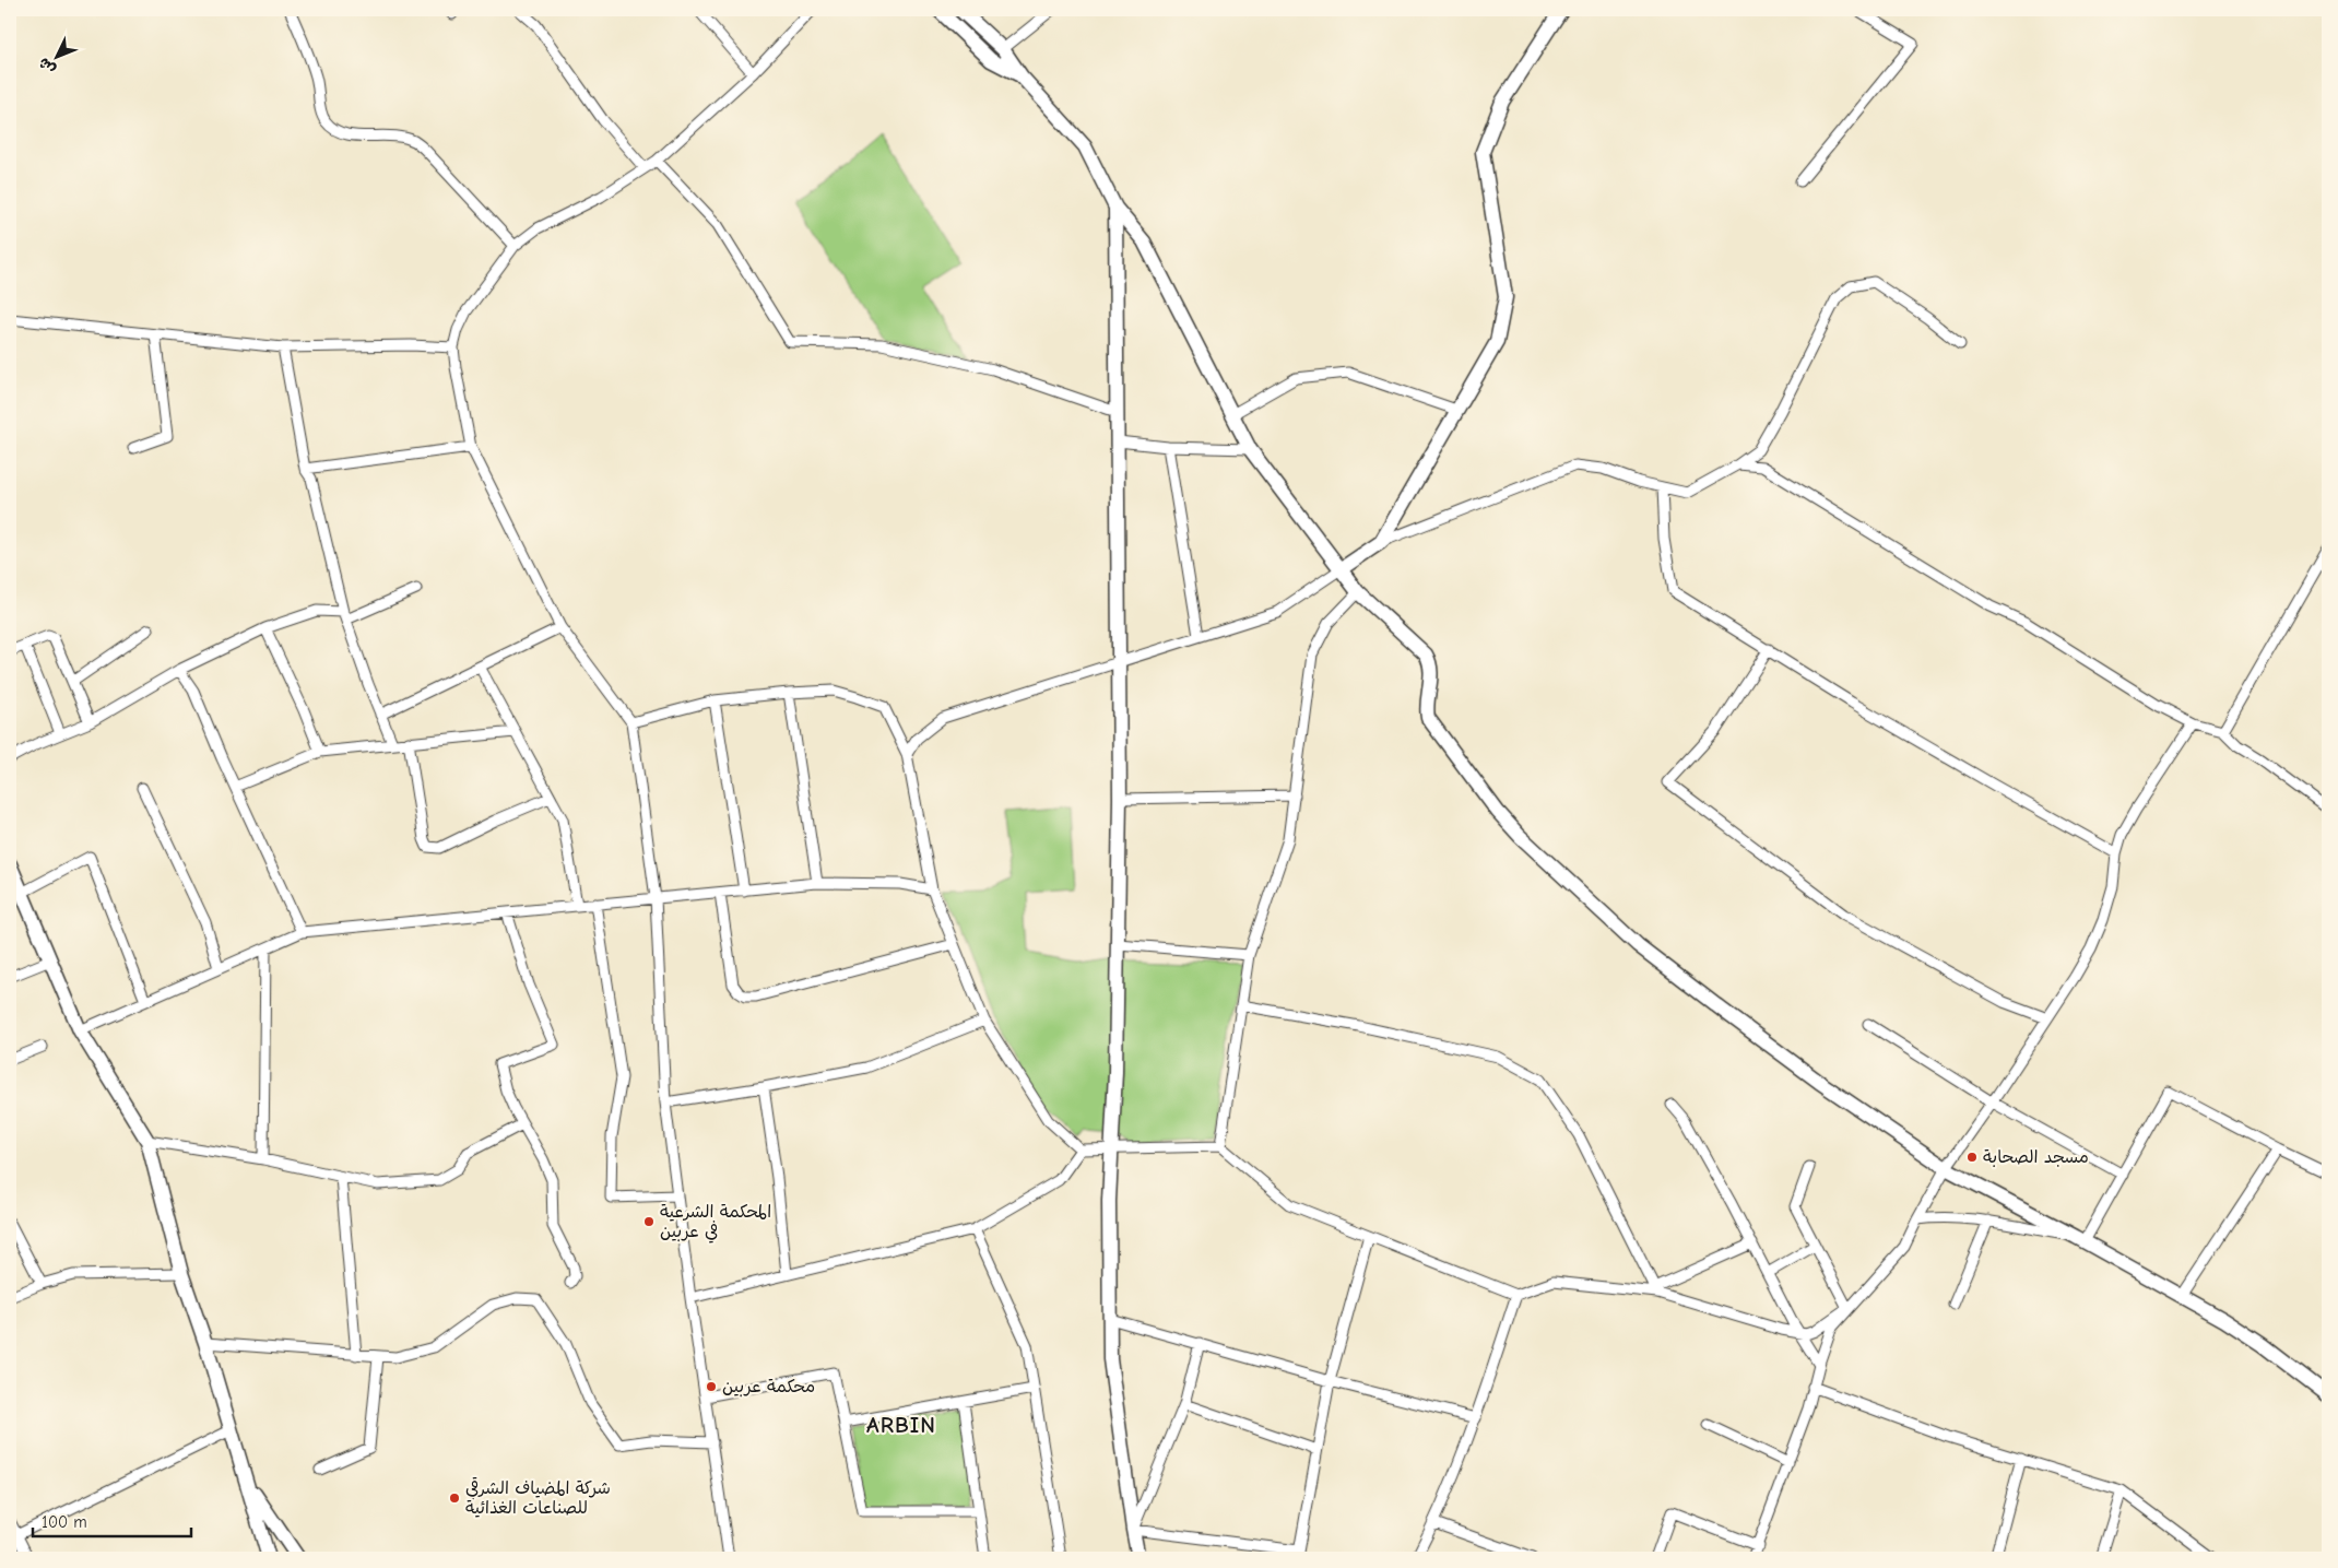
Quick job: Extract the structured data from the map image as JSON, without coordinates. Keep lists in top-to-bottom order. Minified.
{"districts":["ARBIN"],"places":["مسجد الصحابة","المحكمة الشرعية في عربين","محكمة عربين","شركة المضياف الشرقي للصناعات الغذائية"],"scale_bar":"100 m","north":"bottom left"}
